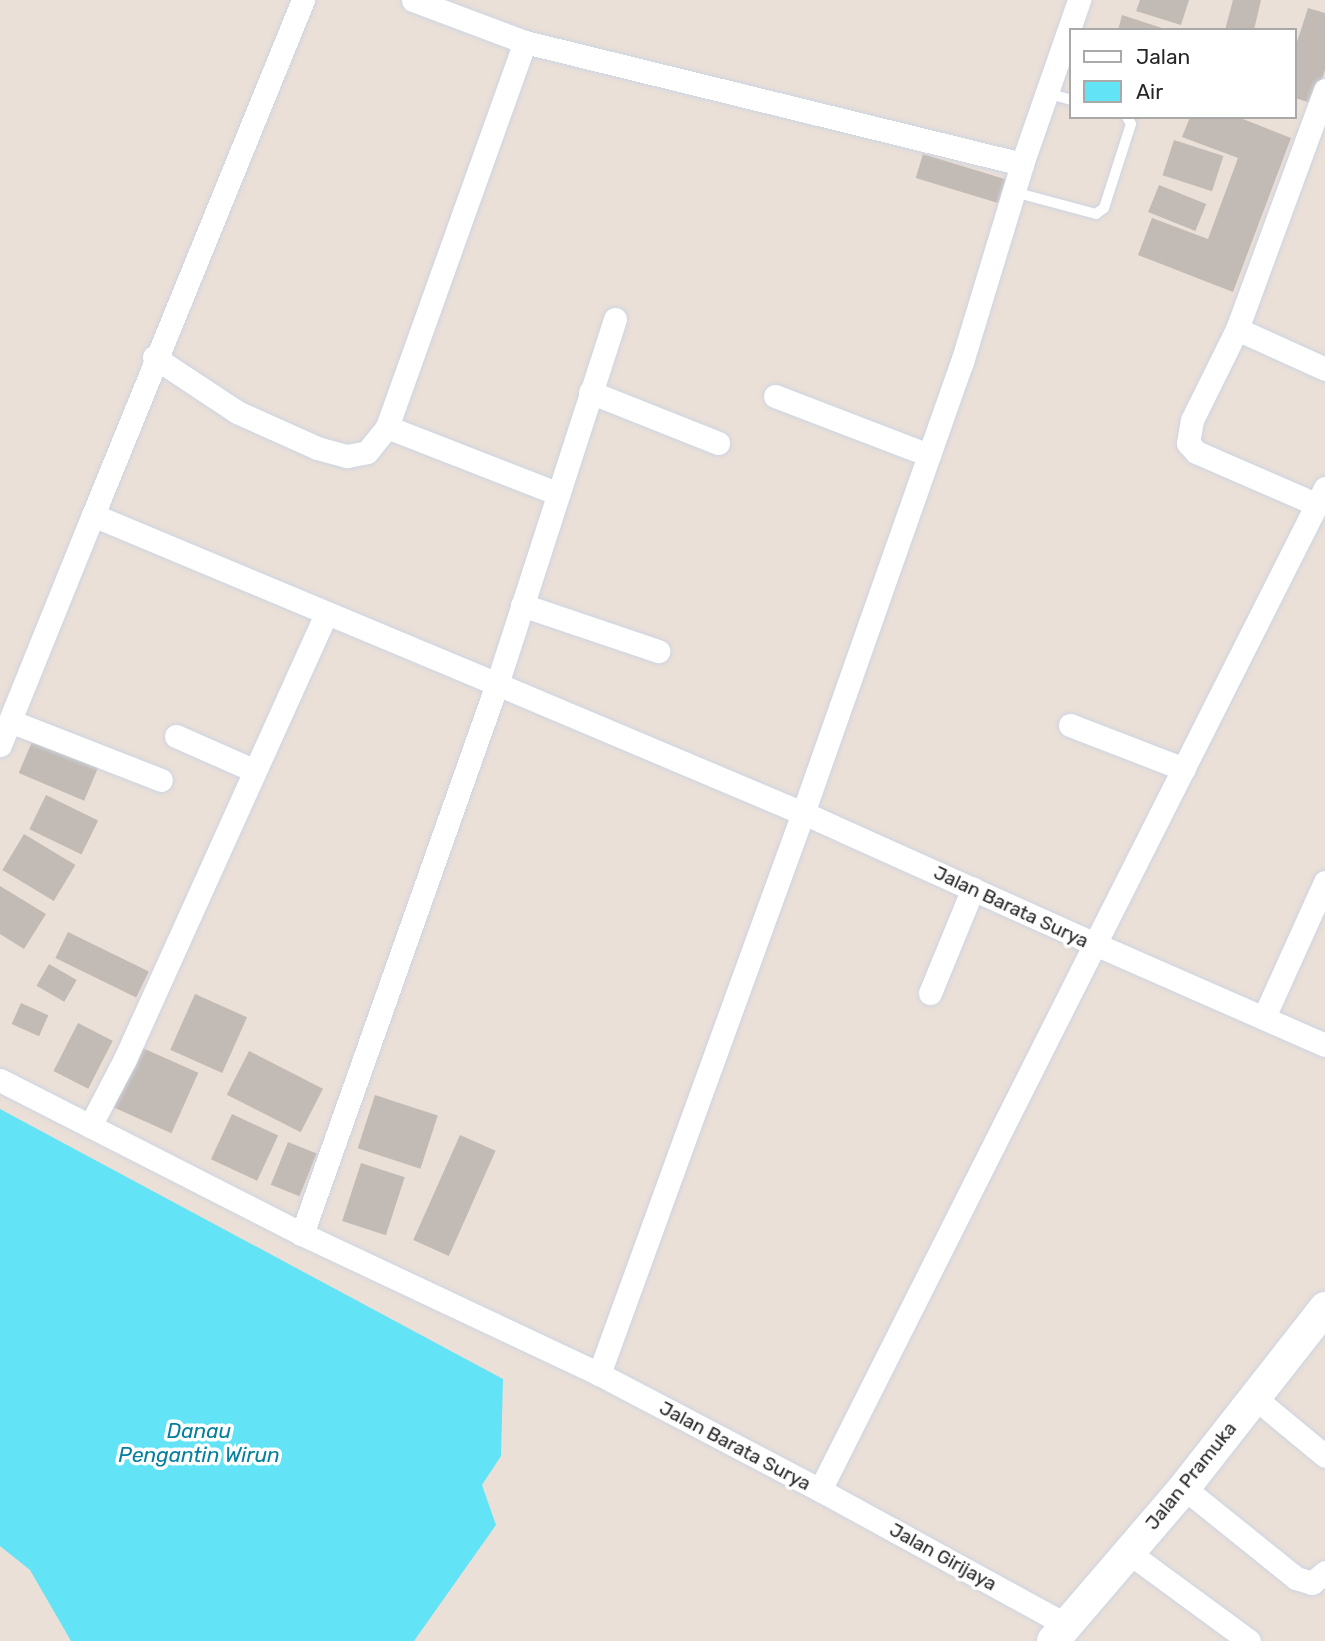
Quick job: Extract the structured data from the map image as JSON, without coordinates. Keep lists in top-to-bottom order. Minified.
{"streets":{"main road":["Jalan Pramuka"],"street":["Jalan Barata Surya","Jalan Girijaya"]},"crossings":[["Jalan Barata Surya","Jalan Girijaya"],["Jalan Pramuka","Jalan Girijaya"]],"water":["Danau Pengantin Wirun"],"legend":["Jalan","Air"]}
